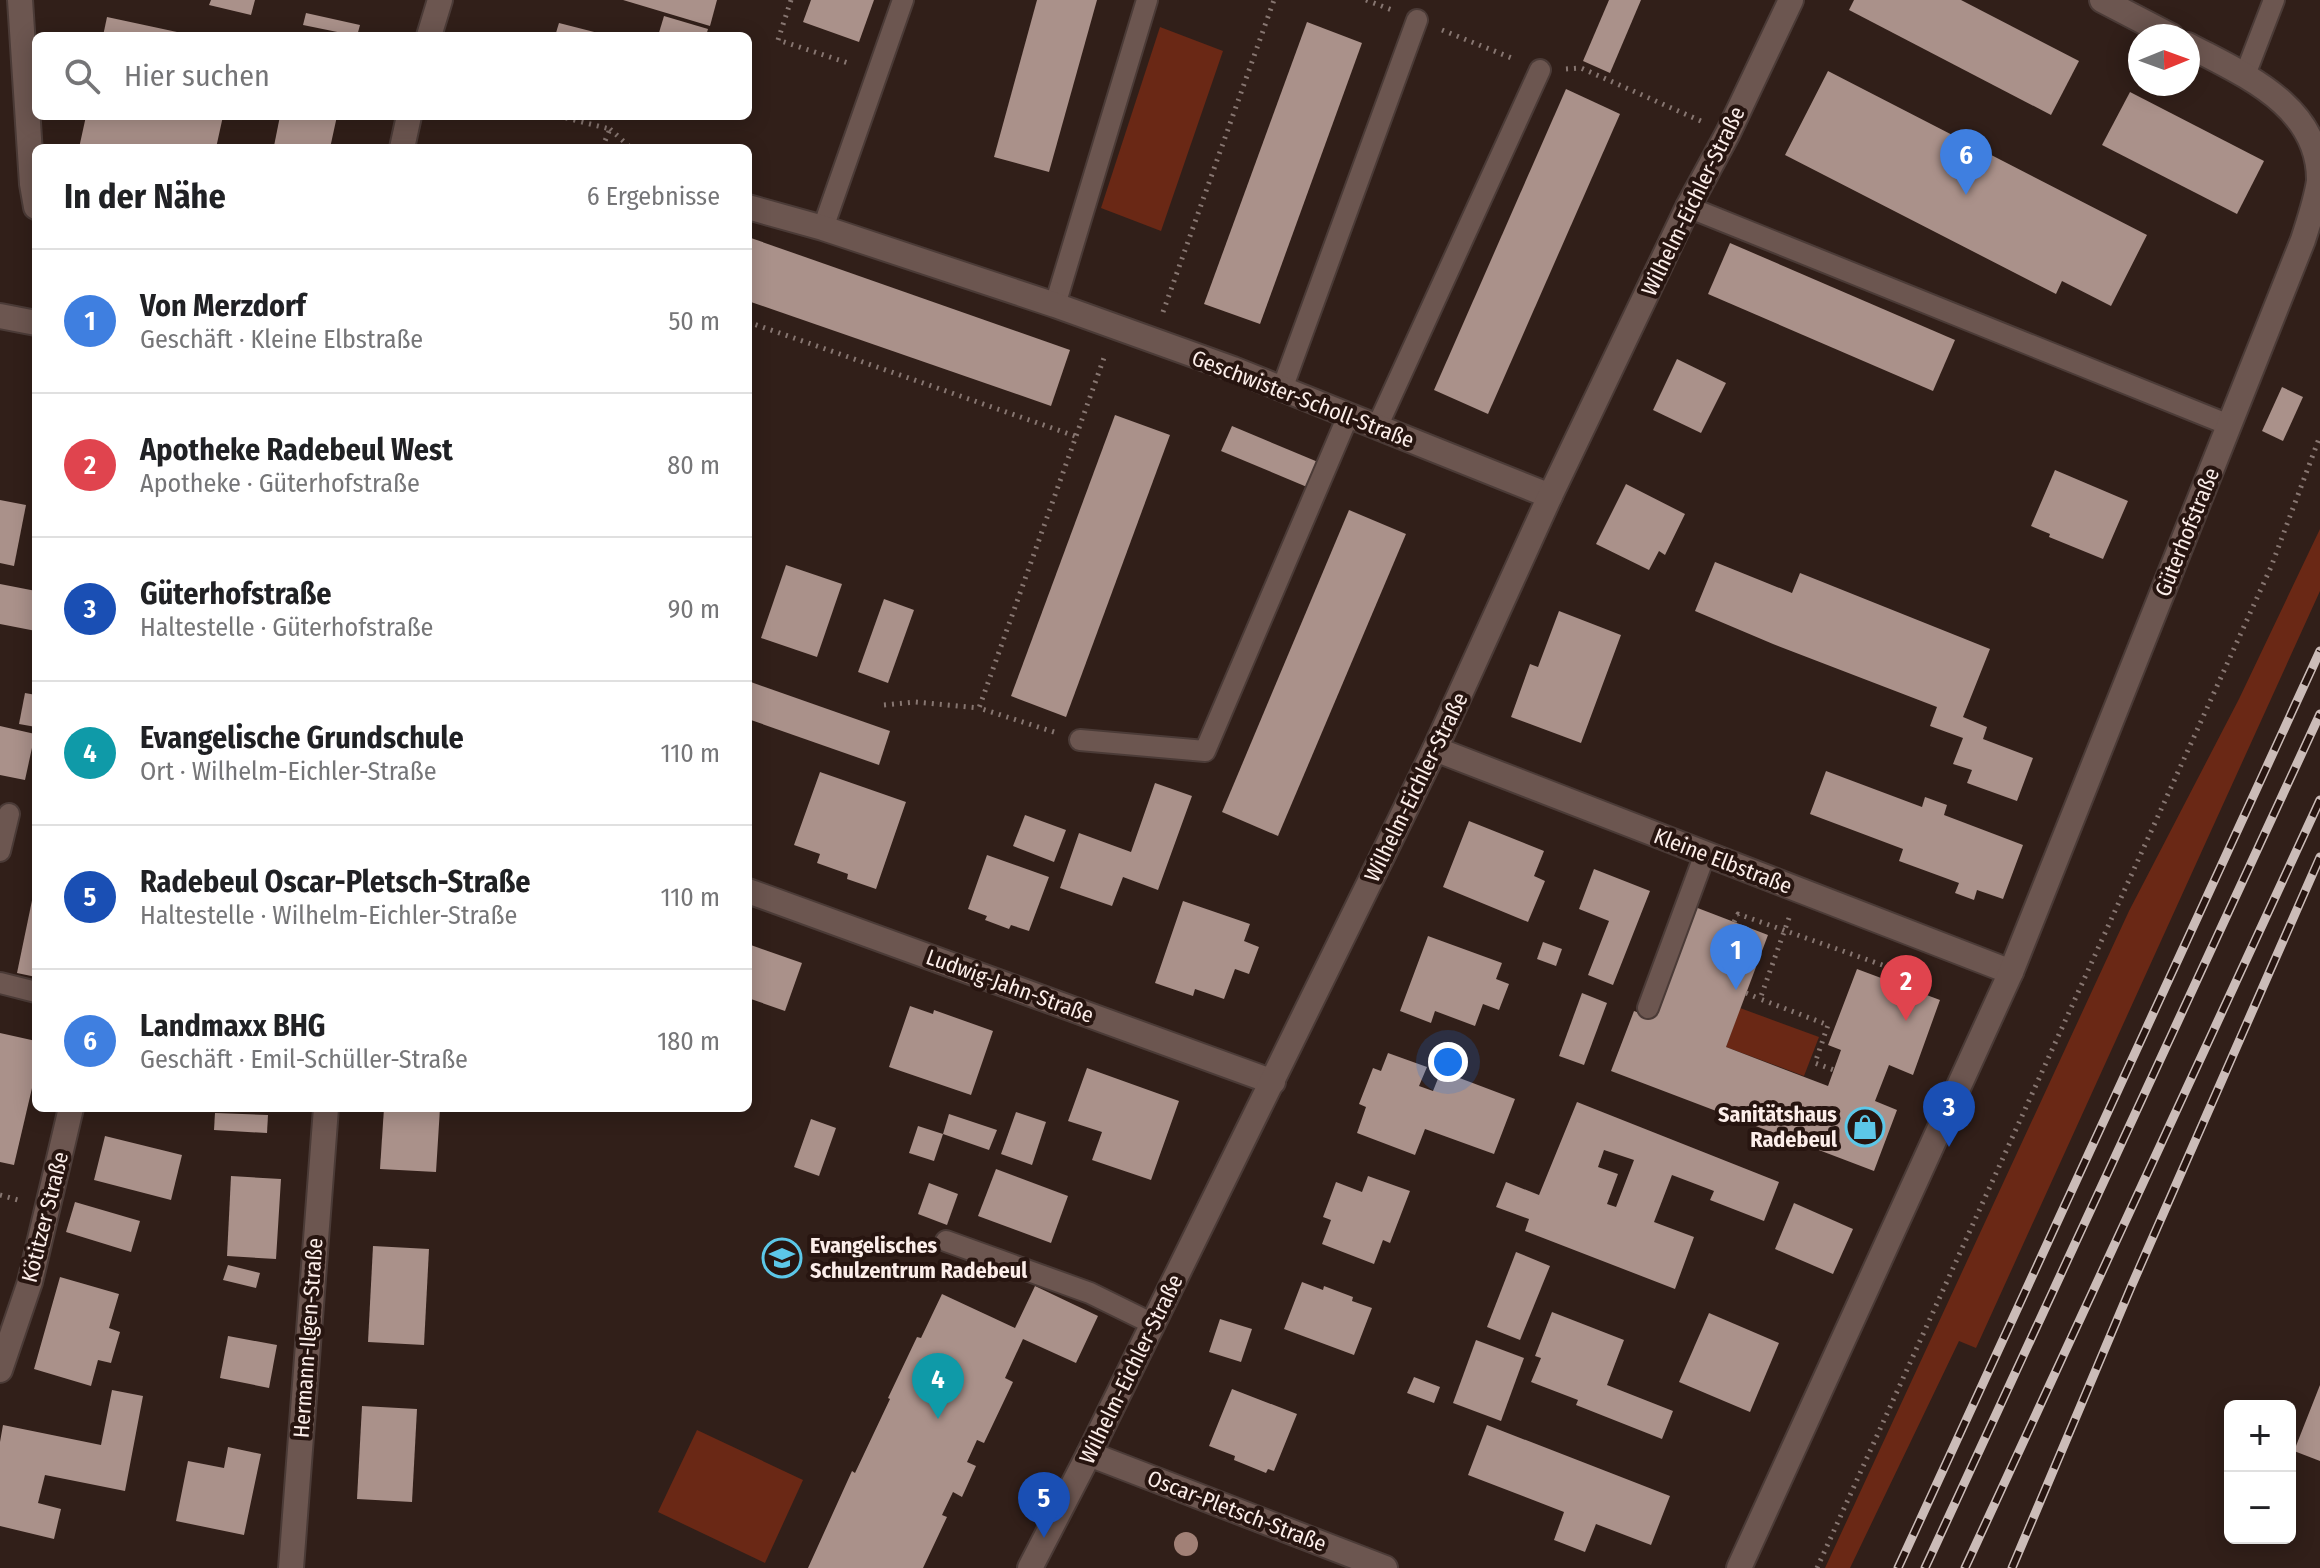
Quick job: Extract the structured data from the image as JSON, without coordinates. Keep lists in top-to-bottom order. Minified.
{"streets":{"street":["Wilhelm-Eichler-Straße","Geschwister-Scholl-Straße","Güterhofstraße","Kleine Elbstraße","Ludwig-Jahn-Straße","Kötitzer Straße","Hermann-Ilgen-Straße","Oscar-Pletsch-Straße"]},"crossings":[["Wilhelm-Eichler-Straße","Geschwister-Scholl-Straße"],["Wilhelm-Eichler-Straße","Kleine Elbstraße"],["Wilhelm-Eichler-Straße","Ludwig-Jahn-Straße"],["Wilhelm-Eichler-Straße","Oscar-Pletsch-Straße"],["Güterhofstraße","Kleine Elbstraße"]],"places":{"shop":["Sanitätshaus Radebeul"],"school or university":["Evangelisches Schulzentrum Radebeul"]},"north":"right","page":{"search":"Hier suchen","pins":["6","1","2","3","4","5"],"heading":["In der Nähe","6 Ergebnisse"],"list":[{"mark":"1","name":"Von Merzdorf","note":"Geschäft · Kleine Elbstraße","value":"50 m"},{"mark":"2","name":"Apotheke Radebeul West","note":"Apotheke · Güterhofstraße","value":"80 m"},{"mark":"3","name":"Güterhofstraße","note":"Haltestelle · Güterhofstraße","value":"90 m"},{"mark":"4","name":"Evangelische Grundschule","note":"Ort · Wilhelm-Eichler-Straße","value":"110 m"},{"mark":"5","name":"Radebeul Oscar-Pletsch-Straße","note":"Haltestelle · Wilhelm-Eichler-Straße","value":"110 m"},{"mark":"6","name":"Landmaxx BHG","note":"Geschäft · Emil-Schüller-Straße","value":"180 m"}],"map_buttons":["+","−"]}}
